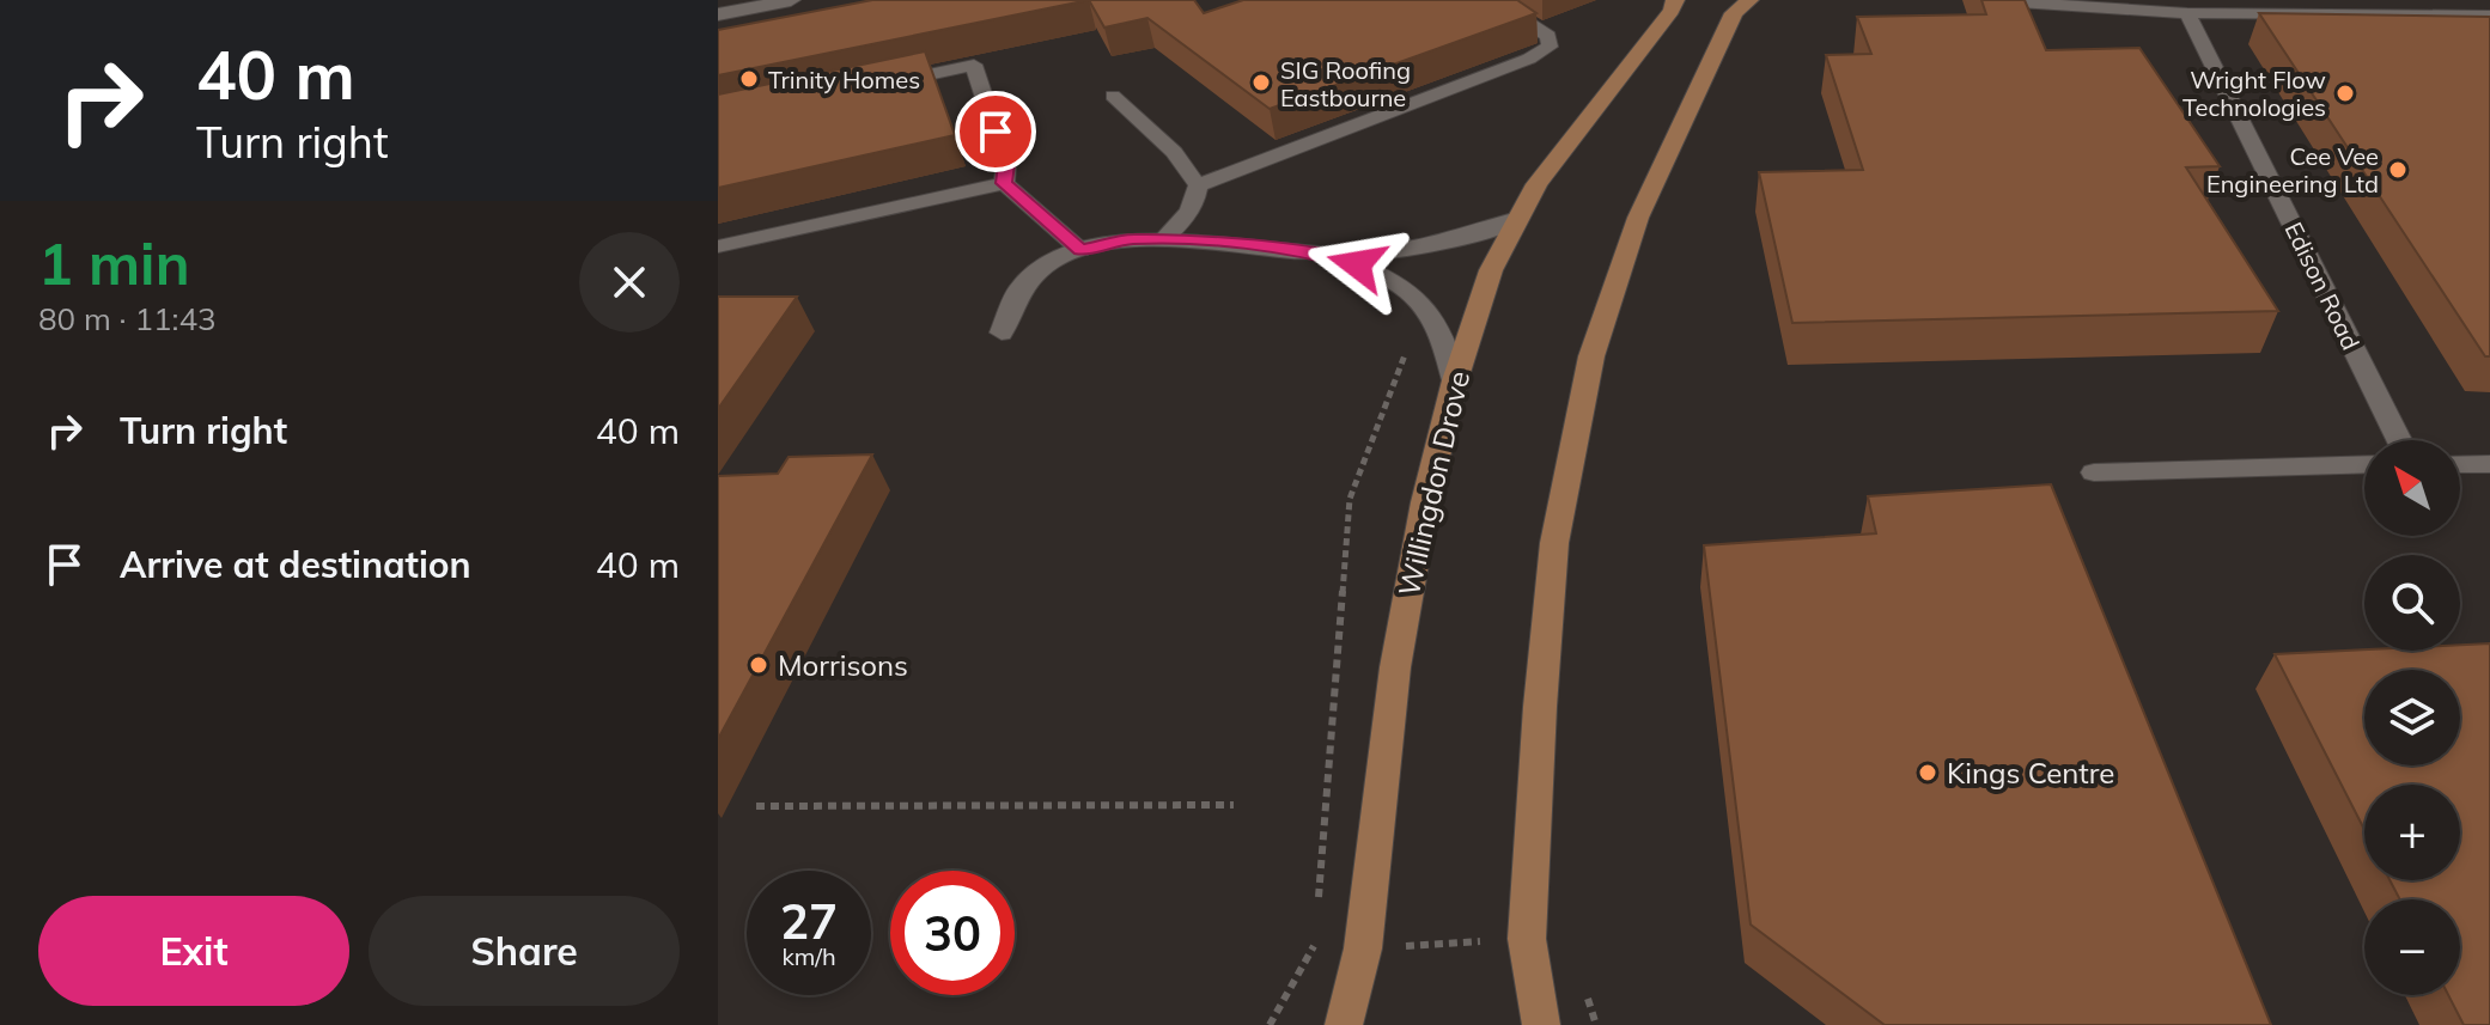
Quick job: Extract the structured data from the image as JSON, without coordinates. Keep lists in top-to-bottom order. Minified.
{"streets":{"street":["Willingdon Drove"],"lane":["Edison Road"]},"places":["Trinity Homes","SIG Roofing Eastbourne","Wright Flow Technologies","Cee Vee Engineering Ltd","Morrisons","Kings Centre"],"north":"top left","page":{"turn":["40 m","Turn right"],"heading":["1 min","80 m · 11:43"],"list":[{"name":"Turn right","value":"40 m"},{"name":"Arrive at destination","value":"40 m"}],"map_buttons":["+","−"],"speed":"27 km/h","limit":"30","buttons":["Exit","Share"]}}
